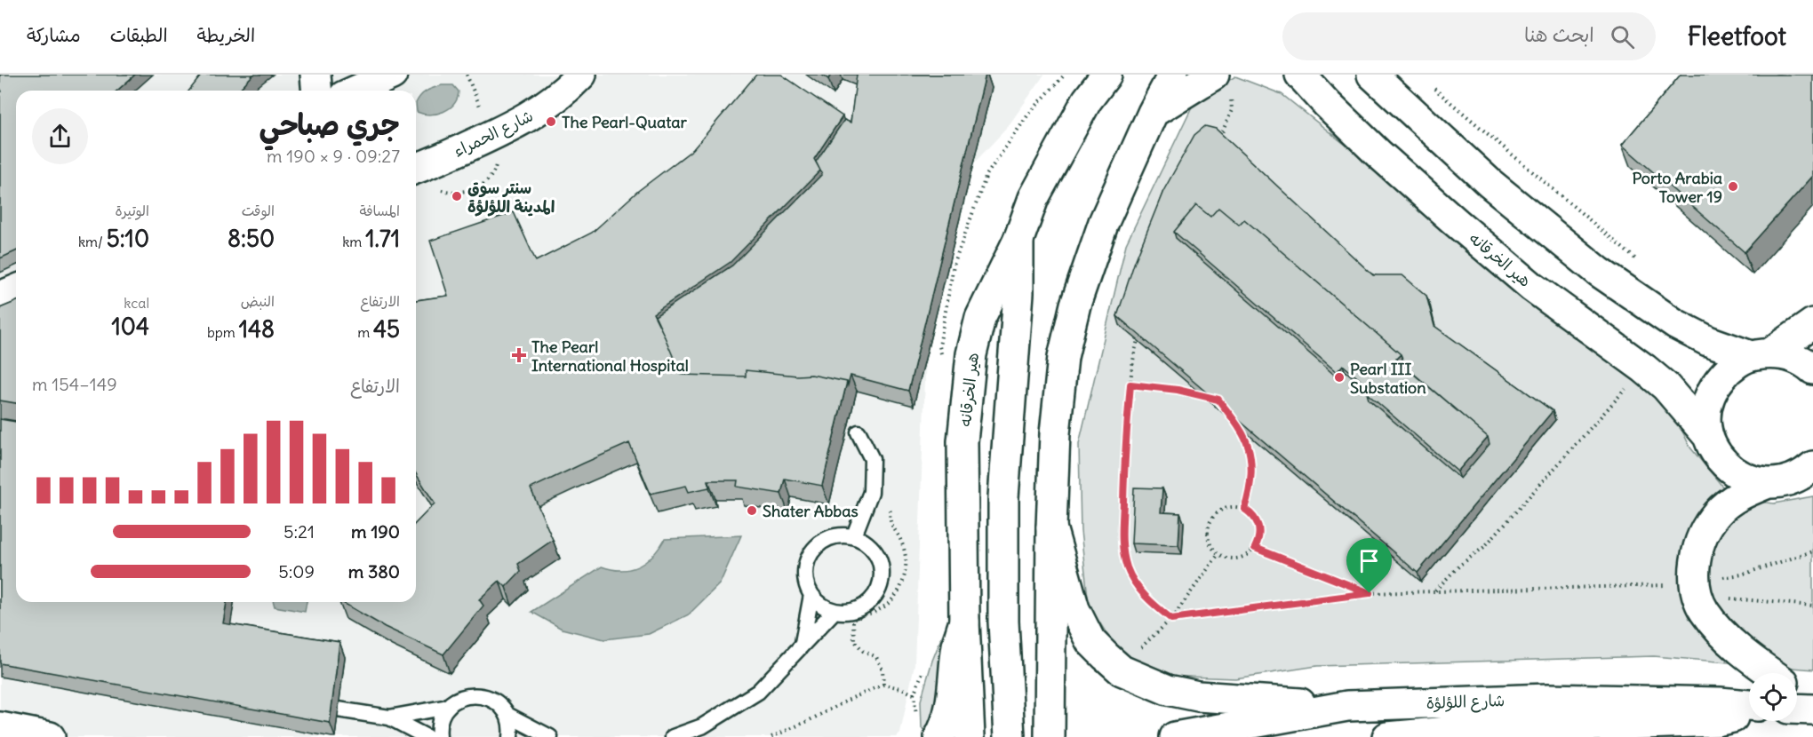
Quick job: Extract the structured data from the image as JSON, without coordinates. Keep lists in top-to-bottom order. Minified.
{"streets":{"street":["شارع الحمراء","هير الخرقانه","شارع اللؤلؤة"]},"places":{"other":["The Pearl-Quatar","Porto Arabia Tower 19","سنتر سوق المدينة اللؤلؤة","Pearl III Substation","Shater Abbas"],"health":["The Pearl International Hospital"]},"page":{"header":"Fleetfoot","search":"ابحث هنا","nav":["الخريطة","الطبقات","مشاركة"],"heading":["جري صباحي","09:27 · 9 × 190 m"],"stats":[["المسافة","1.71 km"],["الوقت","8:50"],["الوتيرة","5:10 /km"],["الارتفاع","45 m"],["النبض","148 bpm"],["kcal","104"]],"chart":["الارتفاع","149–154 m"],"list":[{"name":"190 m","note":"5:21"},{"name":"380 m","note":"5:09"}]}}
